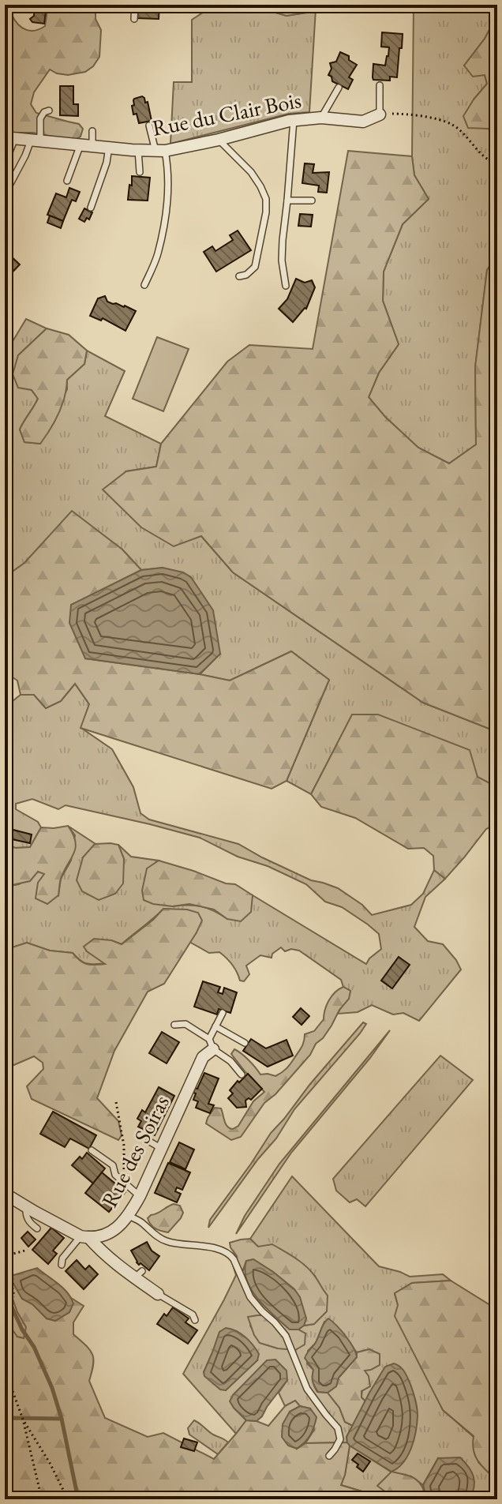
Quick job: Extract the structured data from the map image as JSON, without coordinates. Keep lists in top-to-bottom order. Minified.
{"streets":{"street":["Rue du Clair Bois","Rue des Soiras"]}}
